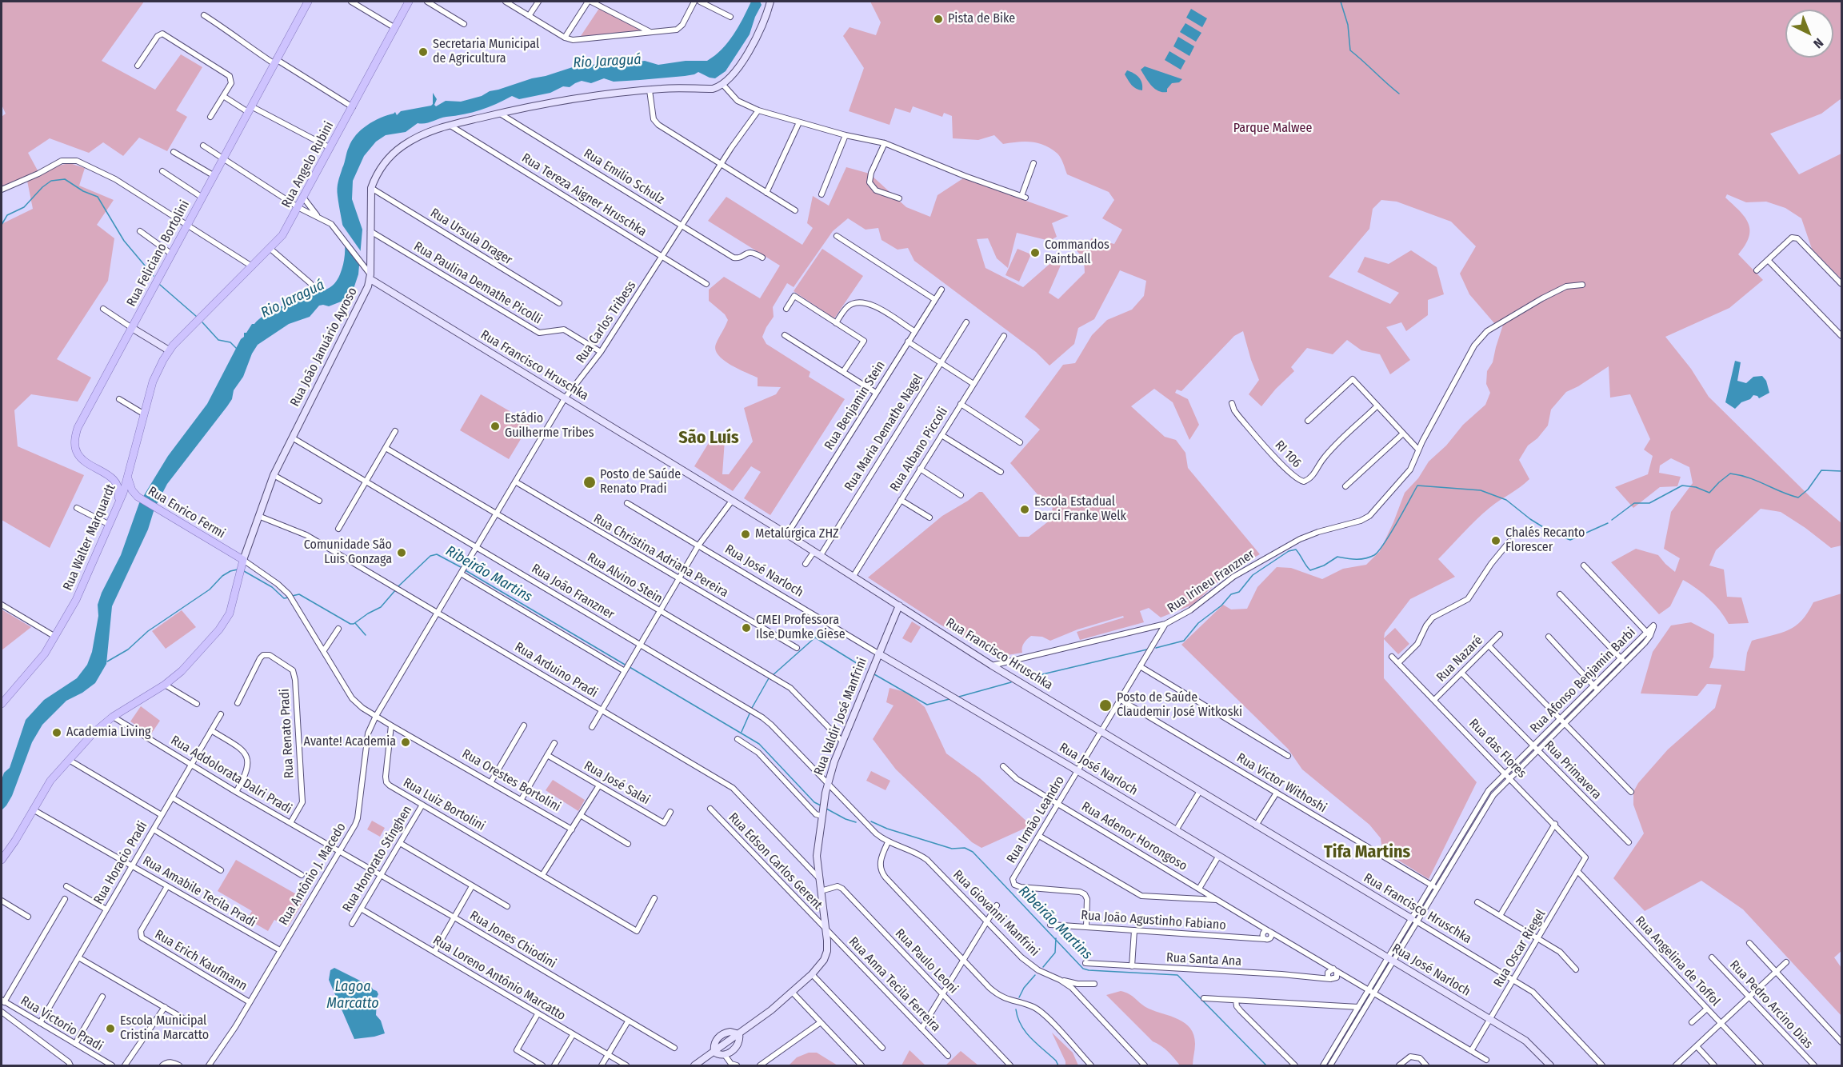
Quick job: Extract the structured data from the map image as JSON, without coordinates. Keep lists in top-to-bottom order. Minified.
{"streets":{"main road":["Rua Angelo Rubini","Rua Feliciano Bortolini","Rua João Januário Ayroso","Rua Francisco Hruschka","Rua Enrico Fermi","Rua Walter Marquardt","Rua José Narloch","Rua Valdir José Manfrini"],"street":["Rua Emilio Schulz","Rua Tereza Aigner Hruschka","Rua Ursula Drager","Rua Paulina Demathe Picolli","Rua Carlos Tribess","Rua Benjamin Stein","Rua Maria Demathe Nagel","Rua Albano Piccoli","RI 106","Rua Christina Adriana Pereira","Rua Alvino Stein","Rua Irineu Franzner","Rua João Franzner","Rua Nazaré","Rua Arduino Pradi","Rua Afonso Benjamin Barbi","Rua Renato Pradi","Rua das Flores","Rua Primavera","Rua Addolorata Dalri Pradi","Rua Orestes Bortolini","Rua José Salai","Rua Victor Withoshi","Rua Luiz Bortolini","Rua Irmão Leandro","Rua Adenor Horongoso","Rua Honorato Stinghen","Rua Edson Carlos Gerent","Rua Horacio Pradi","Rua Antônio J. Macedo","Rua Amabile Tecila Pradi","Rua Giovanni Manfrini","Rua João Agustinho Fabiano","Rua Jones Chiodini","Rua Oscar Riegel","Rua Santa Ana","Rua Erich Kaufmann","Rua Paulo Leoni","Rua Angelina de Toffol","Rua Loreno Antônio Marcatto","Rua Anna Tecila Ferreira","Rua Pedro Arcino Dias","Rua Victorio Pradi"]},"crossings":[["Rua Angelo Rubini","Rua Walter Marquardt"],["Rua Emilio Schulz","Rua Carlos Tribess"],["Rua Emilio Schulz","Rua João Januário Ayroso"],["Rua Tereza Aigner Hruschka","Rua Carlos Tribess"],["Rua Tereza Aigner Hruschka","Rua João Januário Ayroso"],["Rua Ursula Drager","Rua João Januário Ayroso"],["Rua Paulina Demathe Picolli","Rua Carlos Tribess"],["Rua Paulina Demathe Picolli","Rua João Januário Ayroso"],["Rua Carlos Tribess","Rua Francisco Hruschka"],["Rua Carlos Tribess","Rua Christina Adriana Pereira"],["Rua Carlos Tribess","Rua Alvino Stein"],["Rua Carlos Tribess","Rua João Franzner"],["Rua Carlos Tribess","Rua Antônio J. Macedo"],["Rua João Januário Ayroso","Rua Francisco Hruschka"],["Rua João Januário Ayroso","Rua Enrico Fermi"],["Rua João Januário Ayroso","Rua João Franzner"],["Rua João Januário Ayroso","Rua Arduino Pradi"],["Rua João Januário Ayroso","Rua Addolorata Dalri Pradi"],["Rua João Januário Ayroso","Rua Amabile Tecila Pradi"],["Rua Francisco Hruschka","Rua Benjamin Stein"],["Rua Francisco Hruschka","Rua Maria Demathe Nagel"],["Rua Francisco Hruschka","Rua Albano Piccoli"],["Rua Francisco Hruschka","Rua Irineu Franzner"],["Rua Francisco Hruschka","Rua Afonso Benjamin Barbi"],["Rua Francisco Hruschka","Rua Valdir José Manfrini"],["Rua Francisco Hruschka","Rua Irmão Leandro"],["Rua Francisco Hruschka","Rua Oscar Riegel"],["Rua Enrico Fermi","Rua Walter Marquardt"],["Rua José Narloch","Rua Afonso Benjamin Barbi"],["Rua José Narloch","Rua Valdir José Manfrini"],["Rua José Narloch","Rua Irmão Leandro"],["Rua José Narloch","Rua Oscar Riegel"],["Rua Alvino Stein","Rua Valdir José Manfrini"],["Rua Irineu Franzner","Rua Irmão Leandro"],["Rua João Franzner","Rua Valdir José Manfrini"],["Rua João Franzner","Rua Antônio J. Macedo"],["Rua João Franzner","Rua Giovanni Manfrini"],["Rua Nazaré","Rua das Flores"],["Rua Nazaré","Rua Primavera"],["Rua Arduino Pradi","Rua Valdir José Manfrini"],["Rua Arduino Pradi","Rua Antônio J. Macedo"],["Rua Afonso Benjamin Barbi","Rua das Flores"],["Rua Afonso Benjamin Barbi","Rua Primavera"],["Rua Afonso Benjamin Barbi","Rua Victor Withoshi"],["Rua Afonso Benjamin Barbi","Rua Adenor Horongoso"],["Rua Valdir José Manfrini","Rua Edson Carlos Gerent"],["Rua Valdir José Manfrini","Rua Giovanni Manfrini"],["Rua Valdir José Manfrini","Rua Paulo Leoni"],["Rua Valdir José Manfrini","Rua Anna Tecila Ferreira"],["Rua Renato Pradi","Rua Addolorata Dalri Pradi"],["Rua das Flores","Rua Oscar Riegel"],["Rua Addolorata Dalri Pradi","Rua Horacio Pradi"],["Rua Addolorata Dalri Pradi","Rua Antônio J. Macedo"],["Rua Addolorata Dalri Pradi","Rua Jones Chiodini"],["Rua Orestes Bortolini","Rua Luiz Bortolini"],["Rua Victor Withoshi","Rua Irmão Leandro"],["Rua Luiz Bortolini","Rua Honorato Stinghen"],["Rua Irmão Leandro","Rua Adenor Horongoso"],["Rua Irmão Leandro","Rua João Agustinho Fabiano"],["Rua Adenor Horongoso","Rua João Agustinho Fabiano"],["Rua Adenor Horongoso","Rua Oscar Riegel"],["Rua Adenor Horongoso","Rua Santa Ana"],["Rua Honorato Stinghen","Rua Jones Chiodini"],["Rua Honorato Stinghen","Rua Loreno Antônio Marcatto"],["Rua Edson Carlos Gerent","Rua Anna Tecila Ferreira"],["Rua Horacio Pradi","Rua Amabile Tecila Pradi"],["Rua Horacio Pradi","Rua Victorio Pradi"],["Rua Antônio J. Macedo","Rua Amabile Tecila Pradi"],["Rua Antônio J. Macedo","Rua Jones Chiodini"],["Rua Antônio J. Macedo","Rua Erich Kaufmann"],["Rua Amabile Tecila Pradi","Rua Erich Kaufmann"],["Rua Oscar Riegel","Rua Angelina de Toffol"]],"districts":["São Luís","Tifa Martins"],"water":["Rio Jaraguá","Ribeirão Martins","Lagoa Marcatto"],"parks":["Parque Malwee"],"places":["Pista de Bike","Secretaria Municipal de Agricultura","Commandos Paintball","Estádio Guilherme Tribes","Posto de Saúde Renato Pradi","Escola Estadual Darci Franke Welk","Metalúrgica ZHZ","Chalés Recanto Florescer","Comunidade São Luis Gonzaga","CMEI Professora Ilse Dumke Giese","Posto de Saúde Claudemir José Witkoski","Academia Living","Avante! Academia","Escola Municipal Cristina Marcatto"],"north":"bottom right"}
